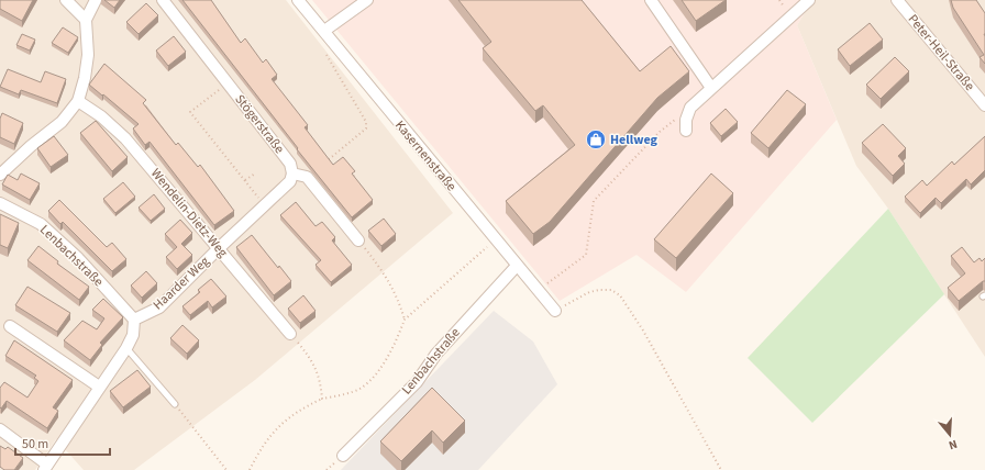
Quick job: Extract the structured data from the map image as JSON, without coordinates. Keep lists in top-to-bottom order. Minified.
{"streets":{"street":["Peter-Heil-Straße","Stögerstraße","Kasernenstraße","Wendelin-Dietz-Weg","Lenbachstraße","Haarder Weg"]},"crossings":[["Stögerstraße","Haarder Weg"],["Kasernenstraße","Lenbachstraße"],["Wendelin-Dietz-Weg","Haarder Weg"],["Lenbachstraße","Haarder Weg"]],"places":{"shop":["Hellweg"]},"scale_bar":"50 m","north":"bottom"}
